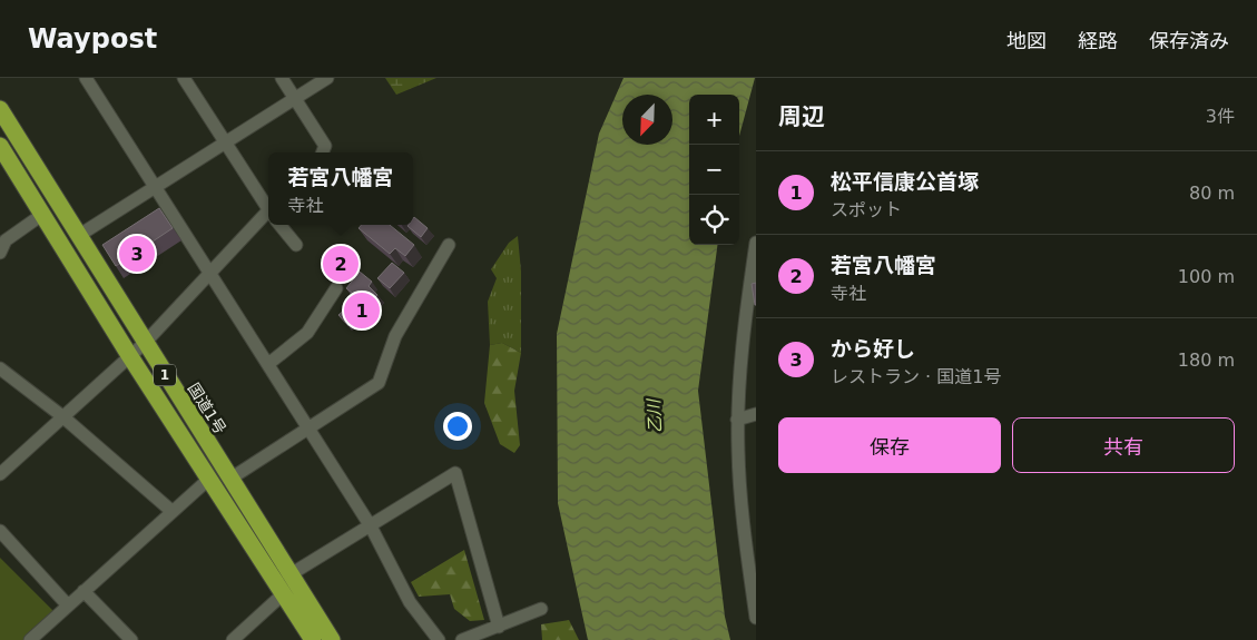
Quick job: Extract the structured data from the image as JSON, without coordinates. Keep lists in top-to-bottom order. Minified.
{"streets":{"highway":["1","国道1号"]},"water":["乙川"],"north":"bottom left","page":{"header":"Waypost","nav":["地図","経路","保存済み"],"heading":["周辺","3件"],"map_buttons":["+","−"],"list":[{"mark":"1","name":"松平信康公首塚","note":"スポット","value":"80 m"},{"mark":"2","name":"若宮八幡宮","note":"寺社","value":"100 m"},{"mark":"3","name":"から好し","note":"レストラン · 国道1号","value":"180 m"}],"popup":["若宮八幡宮","寺社"],"pins":["3","2","1"],"buttons":["保存","共有"]}}
